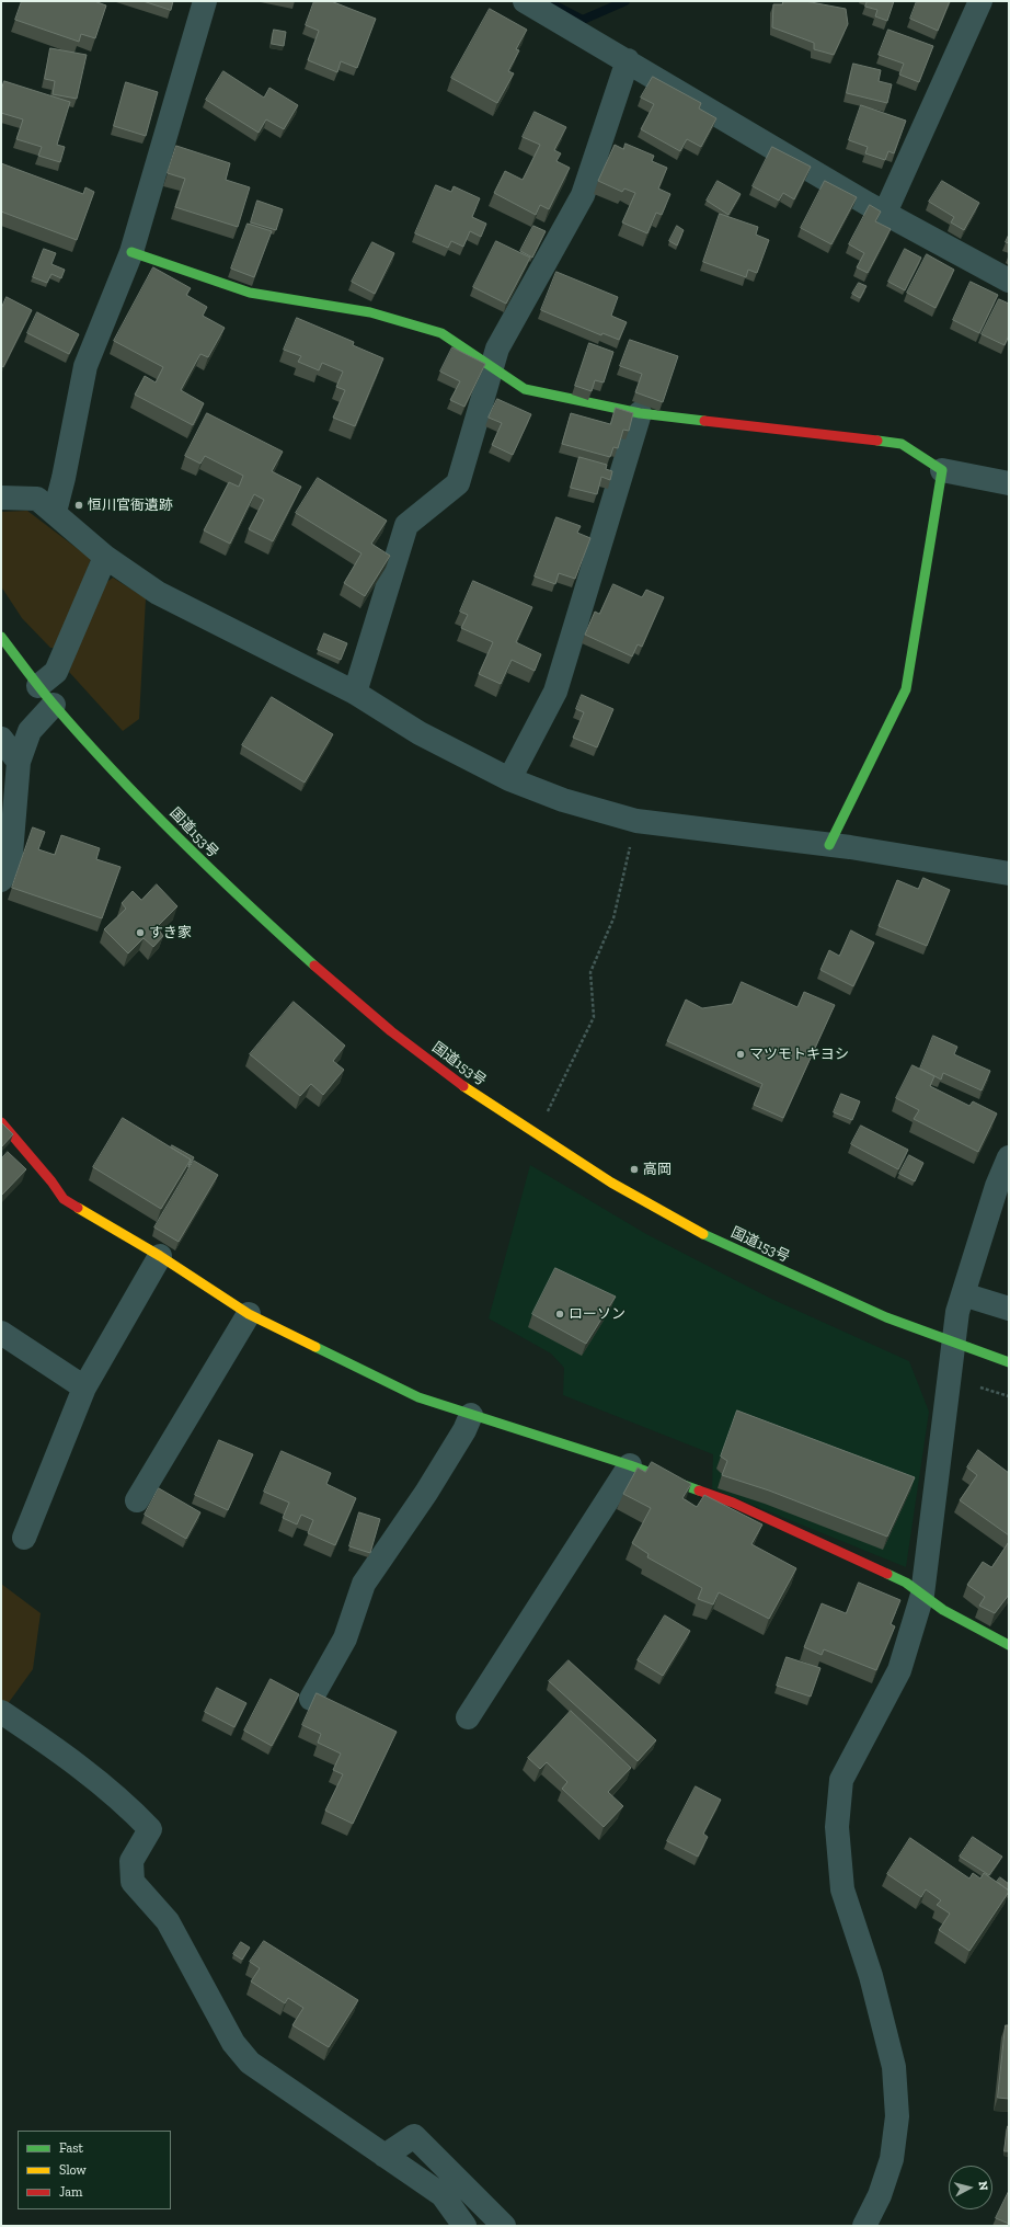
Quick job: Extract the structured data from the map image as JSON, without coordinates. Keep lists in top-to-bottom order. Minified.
{"streets":{"main road":["国道153号"]},"places":["恒川官衙遺跡","すき家","マツモトキヨシ","高岡","ローソン"],"legend":["Fast","Slow","Jam"],"north":"right"}
